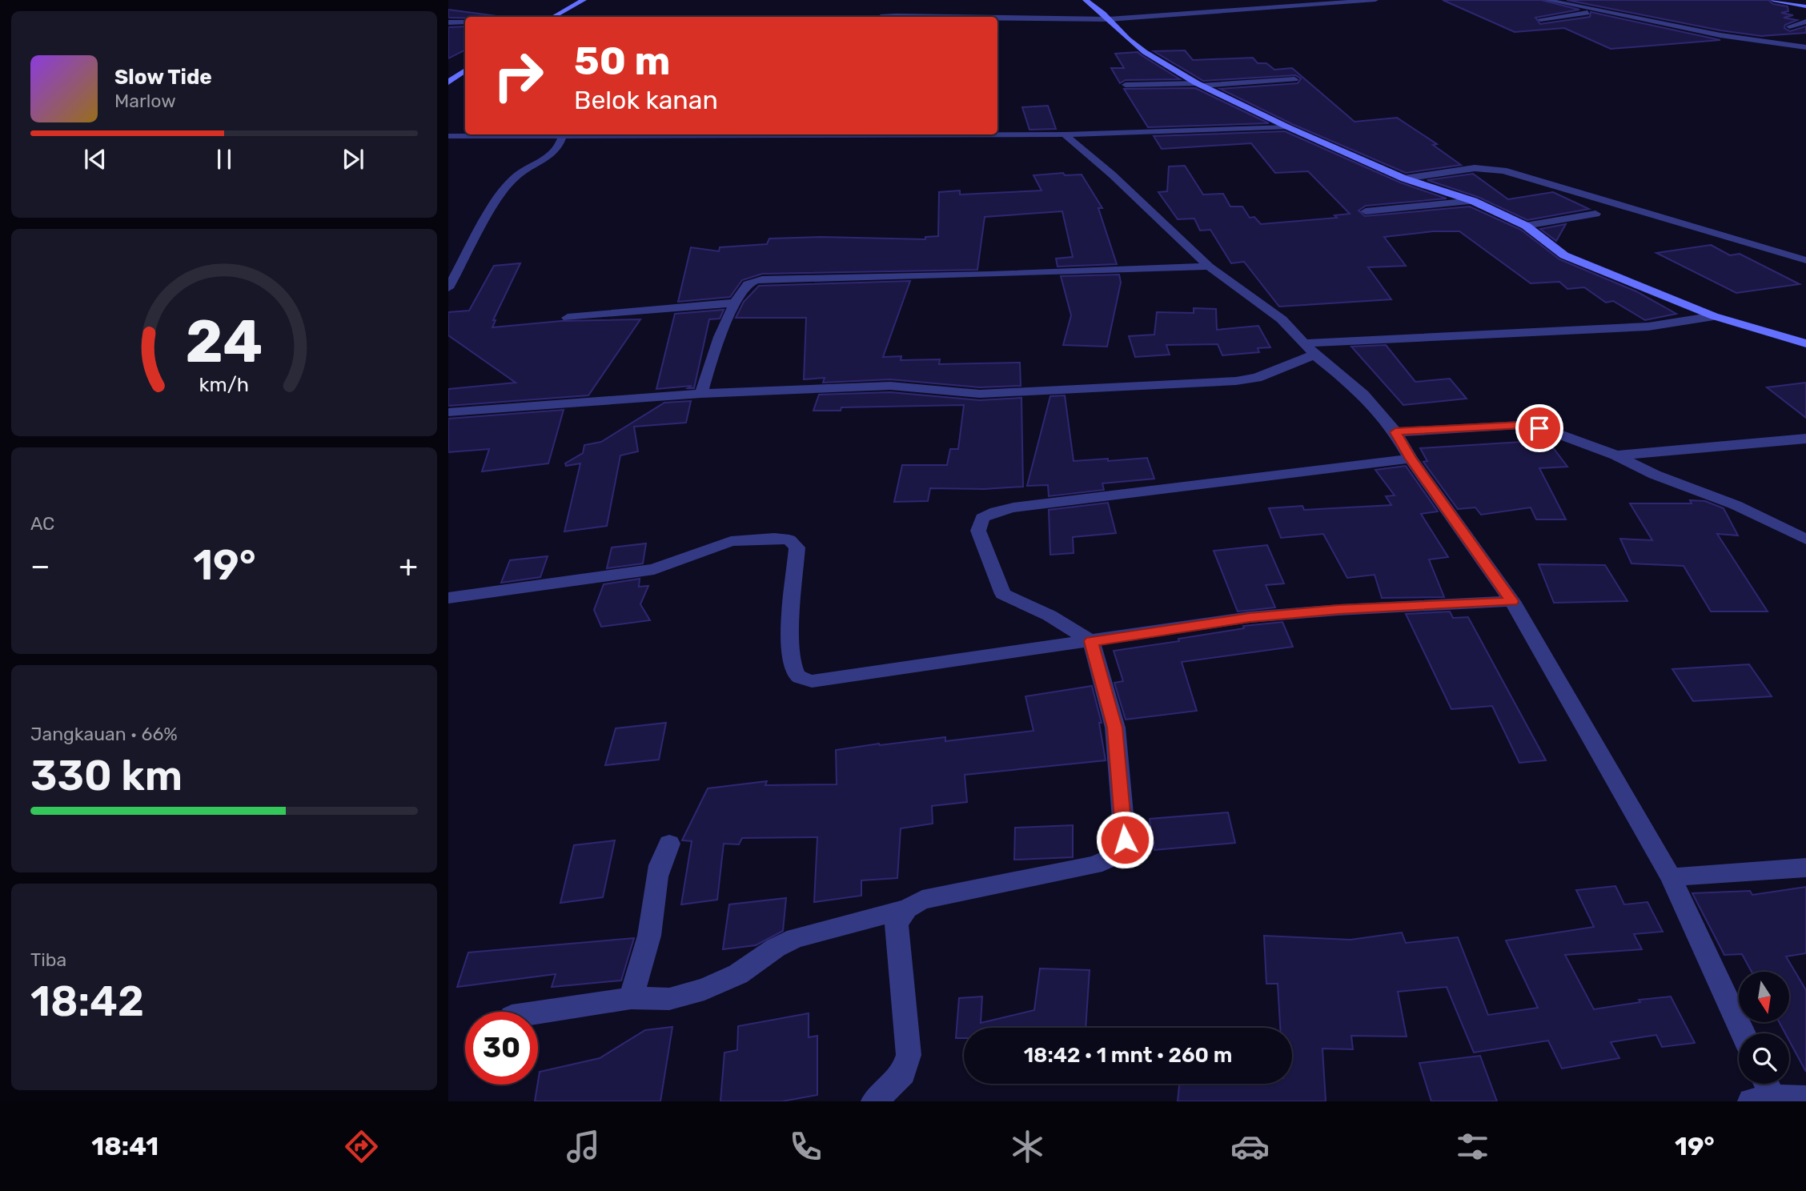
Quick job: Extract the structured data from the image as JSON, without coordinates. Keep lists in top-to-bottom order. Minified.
{"north":"bottom","page":{"turn":["50 m","Belok kanan"],"song":["Slow Tide","Marlow"],"tile":["AC",["Jangkauan · 66%","330 km"],["Tiba","18:42"]],"heat":["−","19°","+"],"limit":"30","trip":"18:42 · 1 mnt · 260 m","tabs":["18:41","19°"],"gauge":["24","km/h"]}}
